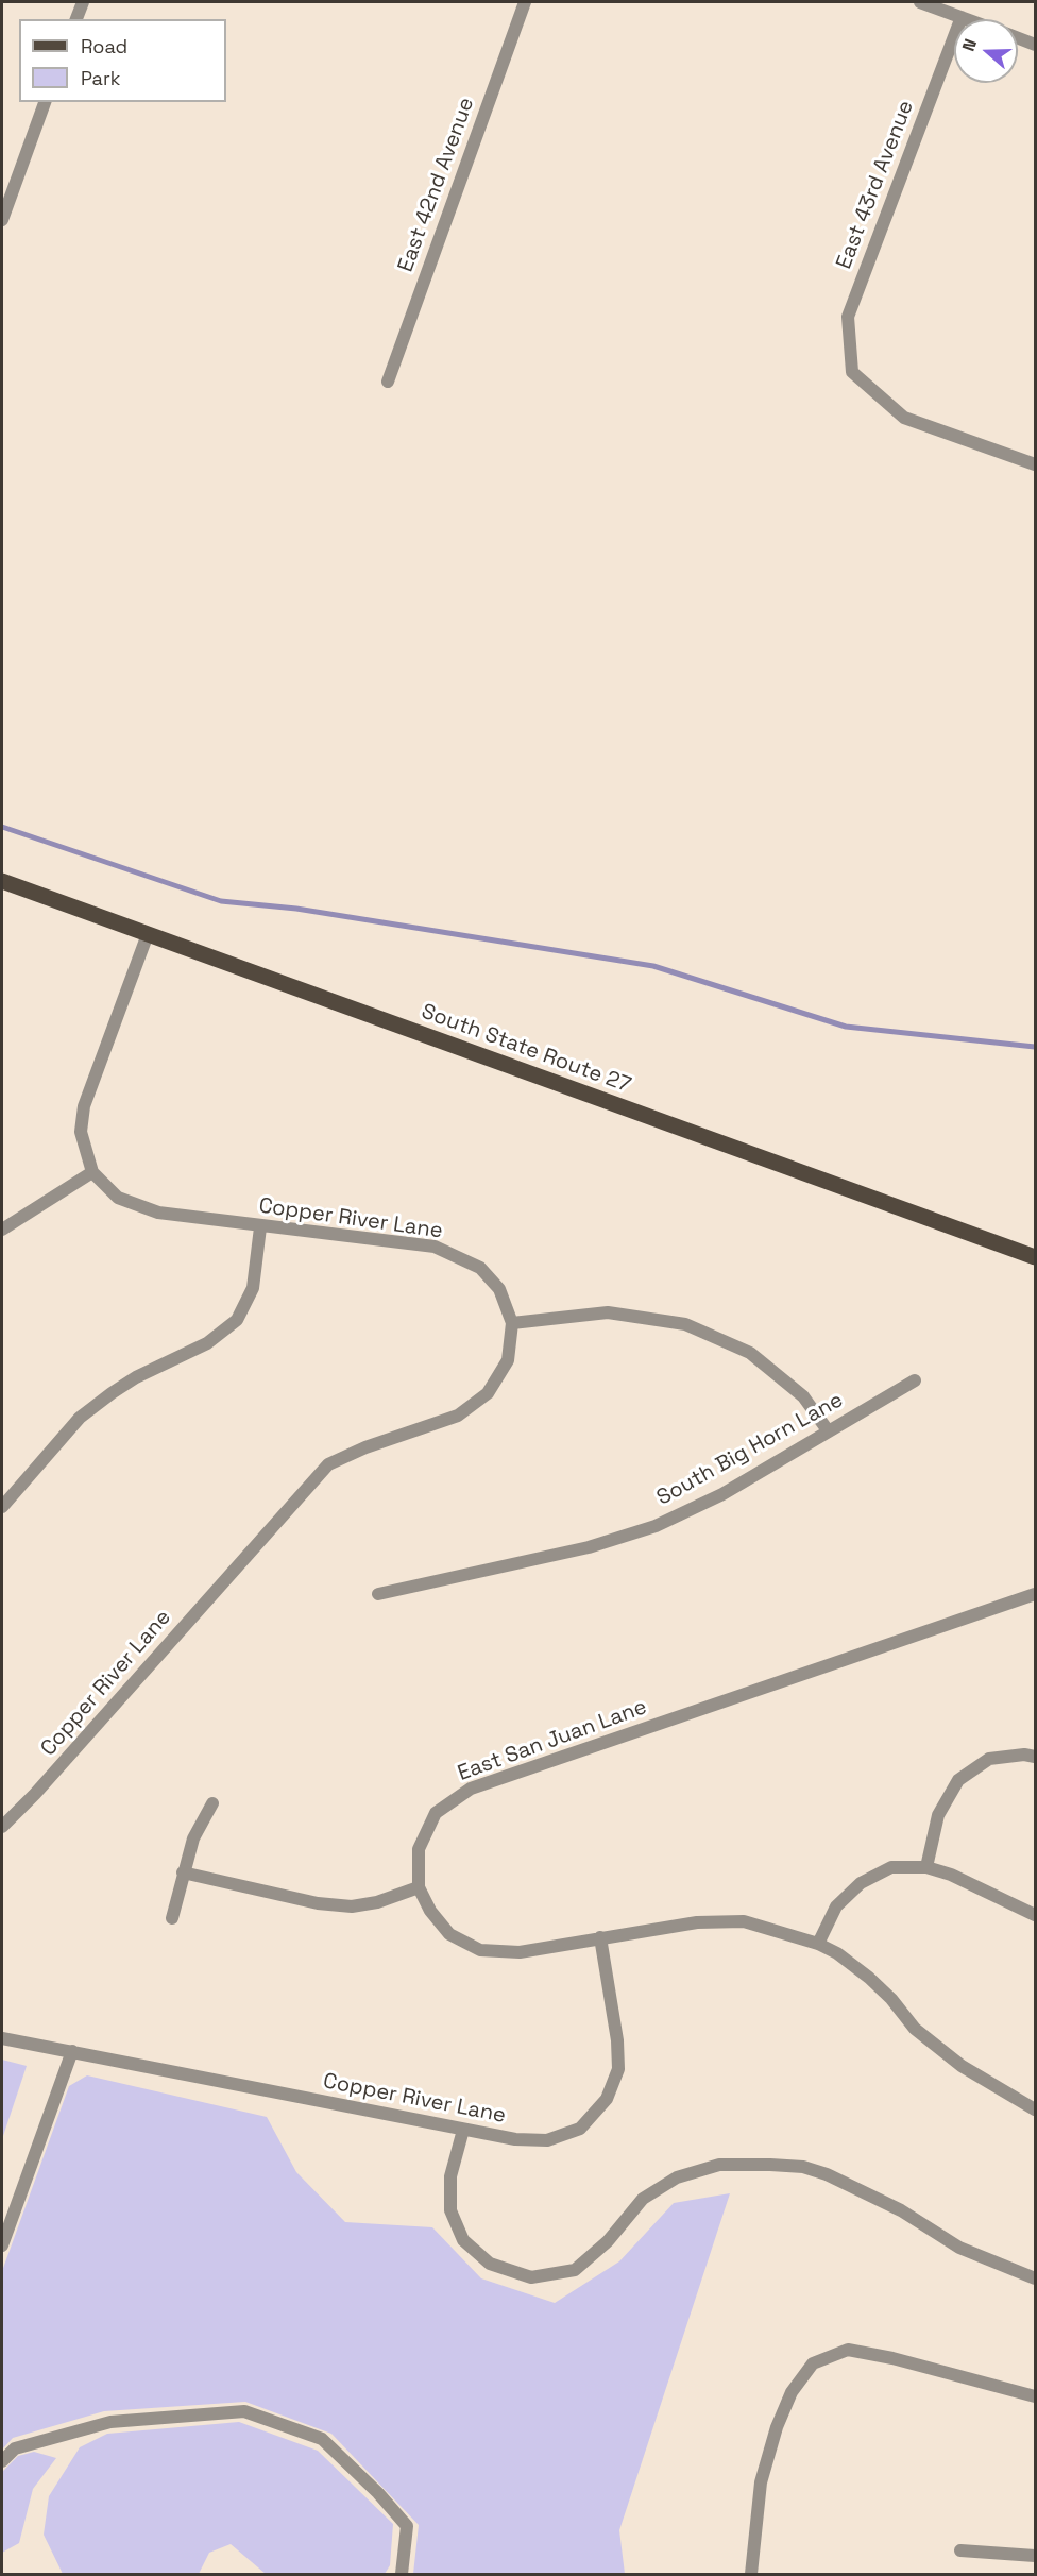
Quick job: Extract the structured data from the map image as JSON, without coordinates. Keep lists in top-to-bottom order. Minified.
{"streets":{"main road":["South State Route 27"],"street":["East 42nd Avenue","East 43rd Avenue","Copper River Lane","South Big Horn Lane","East San Juan Lane"]},"crossings":[["South State Route 27","Copper River Lane"],["Copper River Lane","East San Juan Lane"]],"legend":["Road","Park"],"north":"left"}
